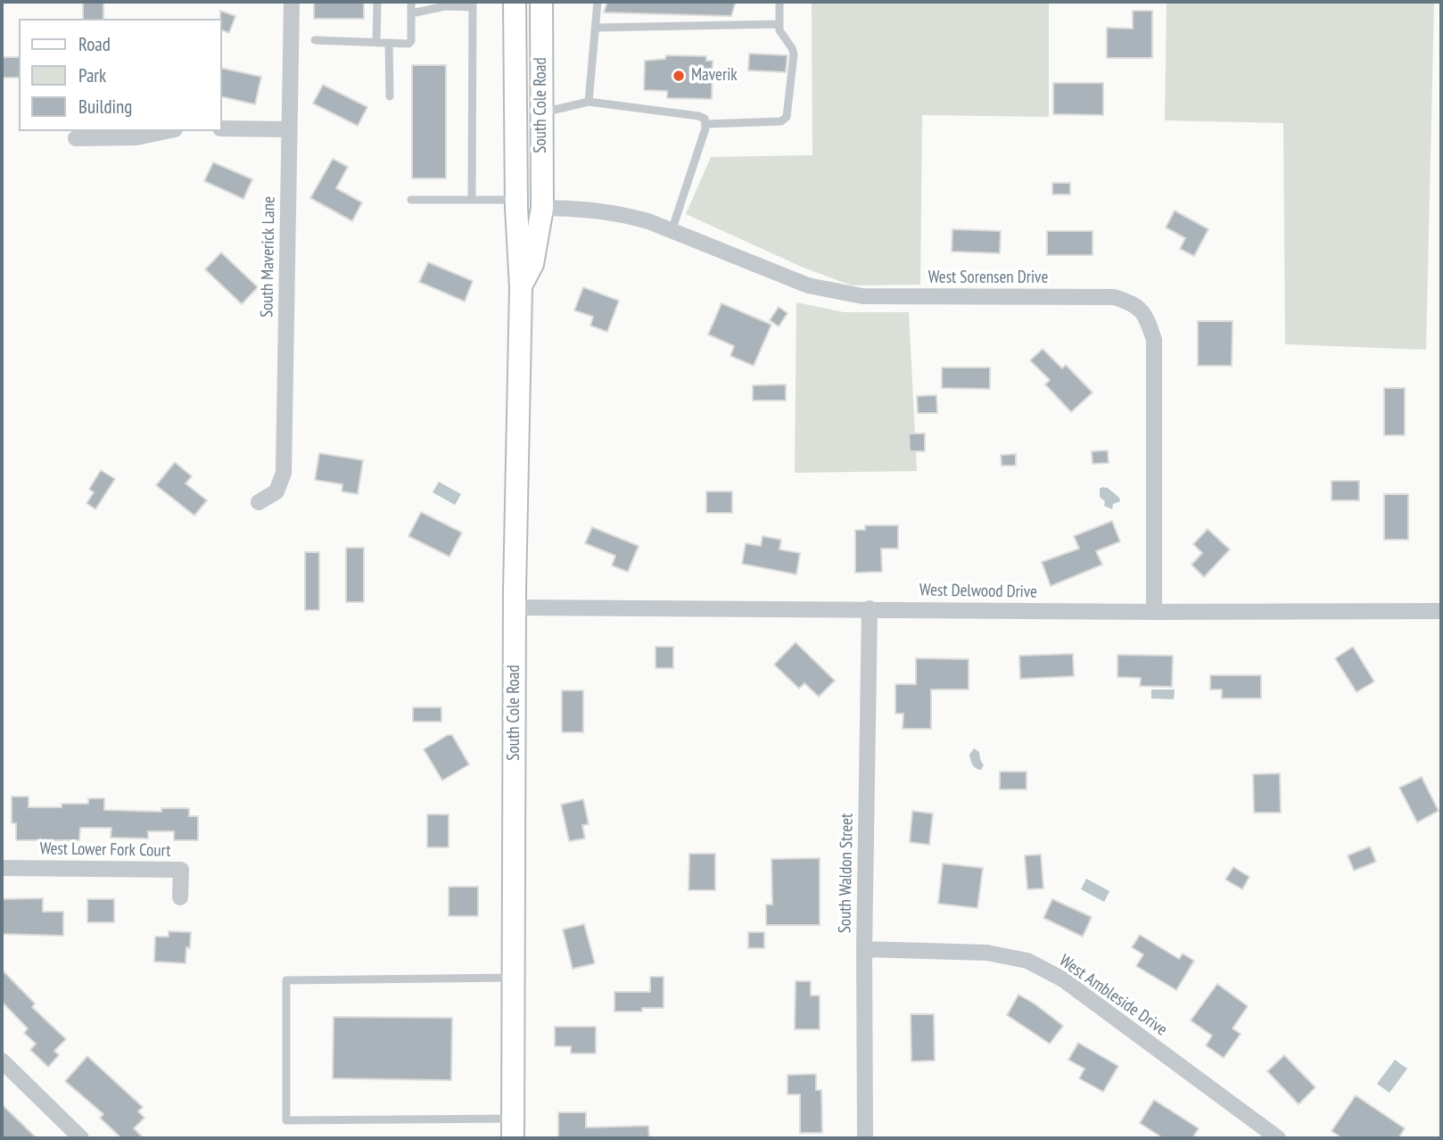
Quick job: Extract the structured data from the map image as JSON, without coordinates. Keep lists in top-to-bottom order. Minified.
{"streets":{"main road":["South Cole Road"],"street":["South Maverick Lane","West Sorensen Drive","West Delwood Drive","West Lower Fork Court","South Waldon Street","West Ambleside Drive"]},"crossings":[["South Cole Road","West Sorensen Drive"],["South Cole Road","West Delwood Drive"],["West Sorensen Drive","West Delwood Drive"],["West Delwood Drive","South Waldon Street"],["South Waldon Street","West Ambleside Drive"]],"places":["Maverik"],"legend":["Road","Park","Building"]}
